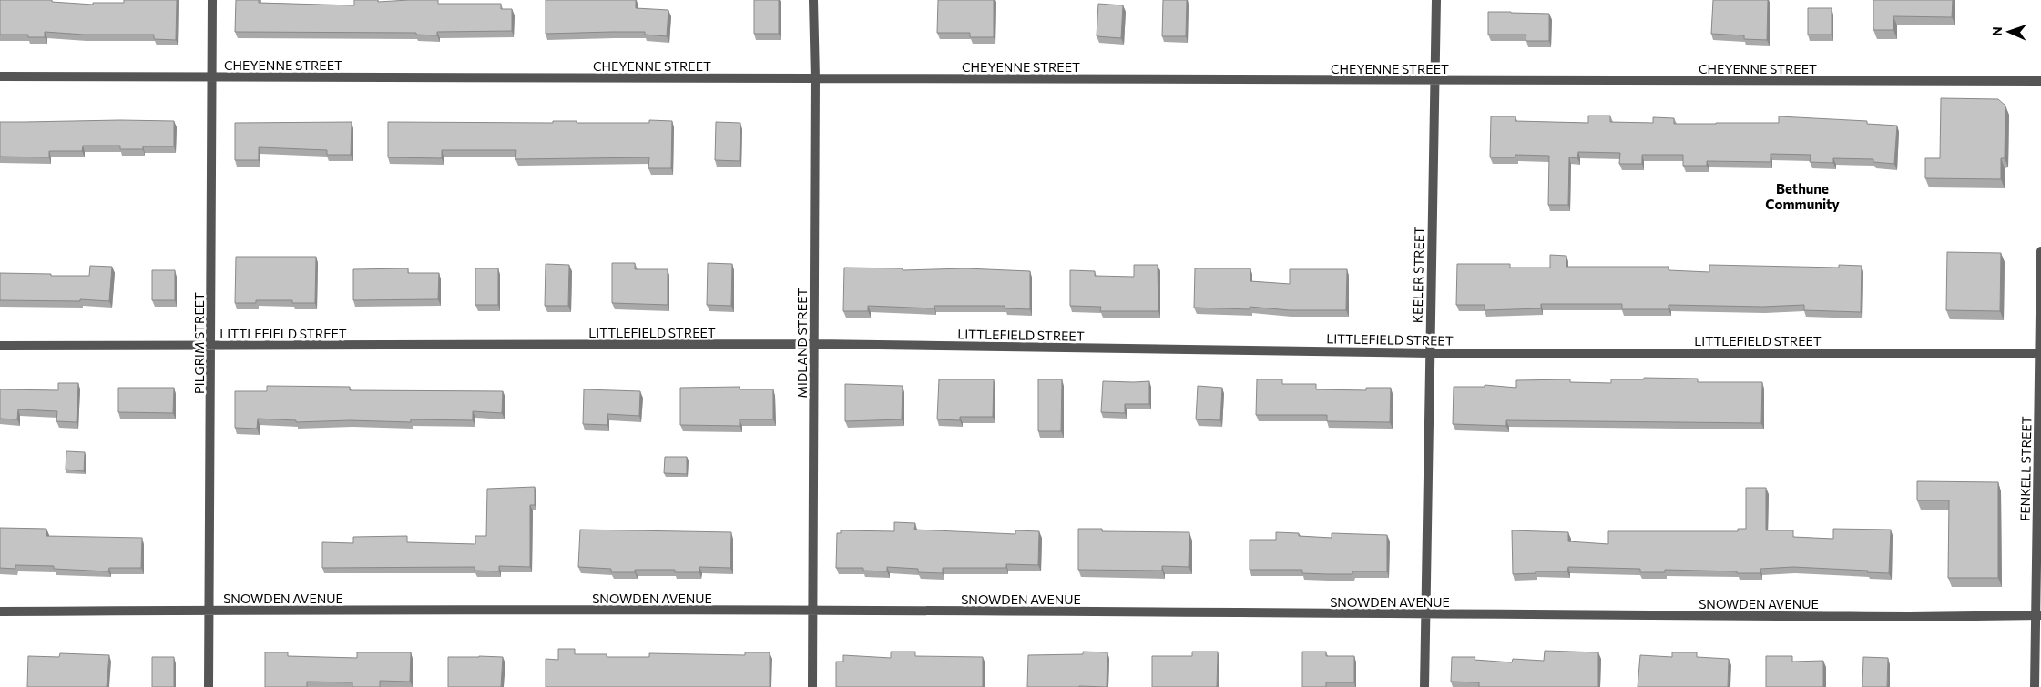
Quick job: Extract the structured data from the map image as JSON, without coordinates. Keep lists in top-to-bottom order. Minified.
{"streets":{"street":["CHEYENNE STREET","KEELER STREET","LITTLEFIELD STREET","PILGRIM STREET","MIDLAND STREET","FENKELL STREET","SNOWDEN AVENUE"]},"crossings":[["CHEYENNE STREET","KEELER STREET"],["CHEYENNE STREET","PILGRIM STREET"],["CHEYENNE STREET","MIDLAND STREET"],["KEELER STREET","LITTLEFIELD STREET"],["KEELER STREET","SNOWDEN AVENUE"],["LITTLEFIELD STREET","PILGRIM STREET"],["LITTLEFIELD STREET","MIDLAND STREET"],["LITTLEFIELD STREET","FENKELL STREET"],["PILGRIM STREET","SNOWDEN AVENUE"],["MIDLAND STREET","SNOWDEN AVENUE"],["FENKELL STREET","SNOWDEN AVENUE"]],"districts":["Bethune Community"],"north":"left"}
